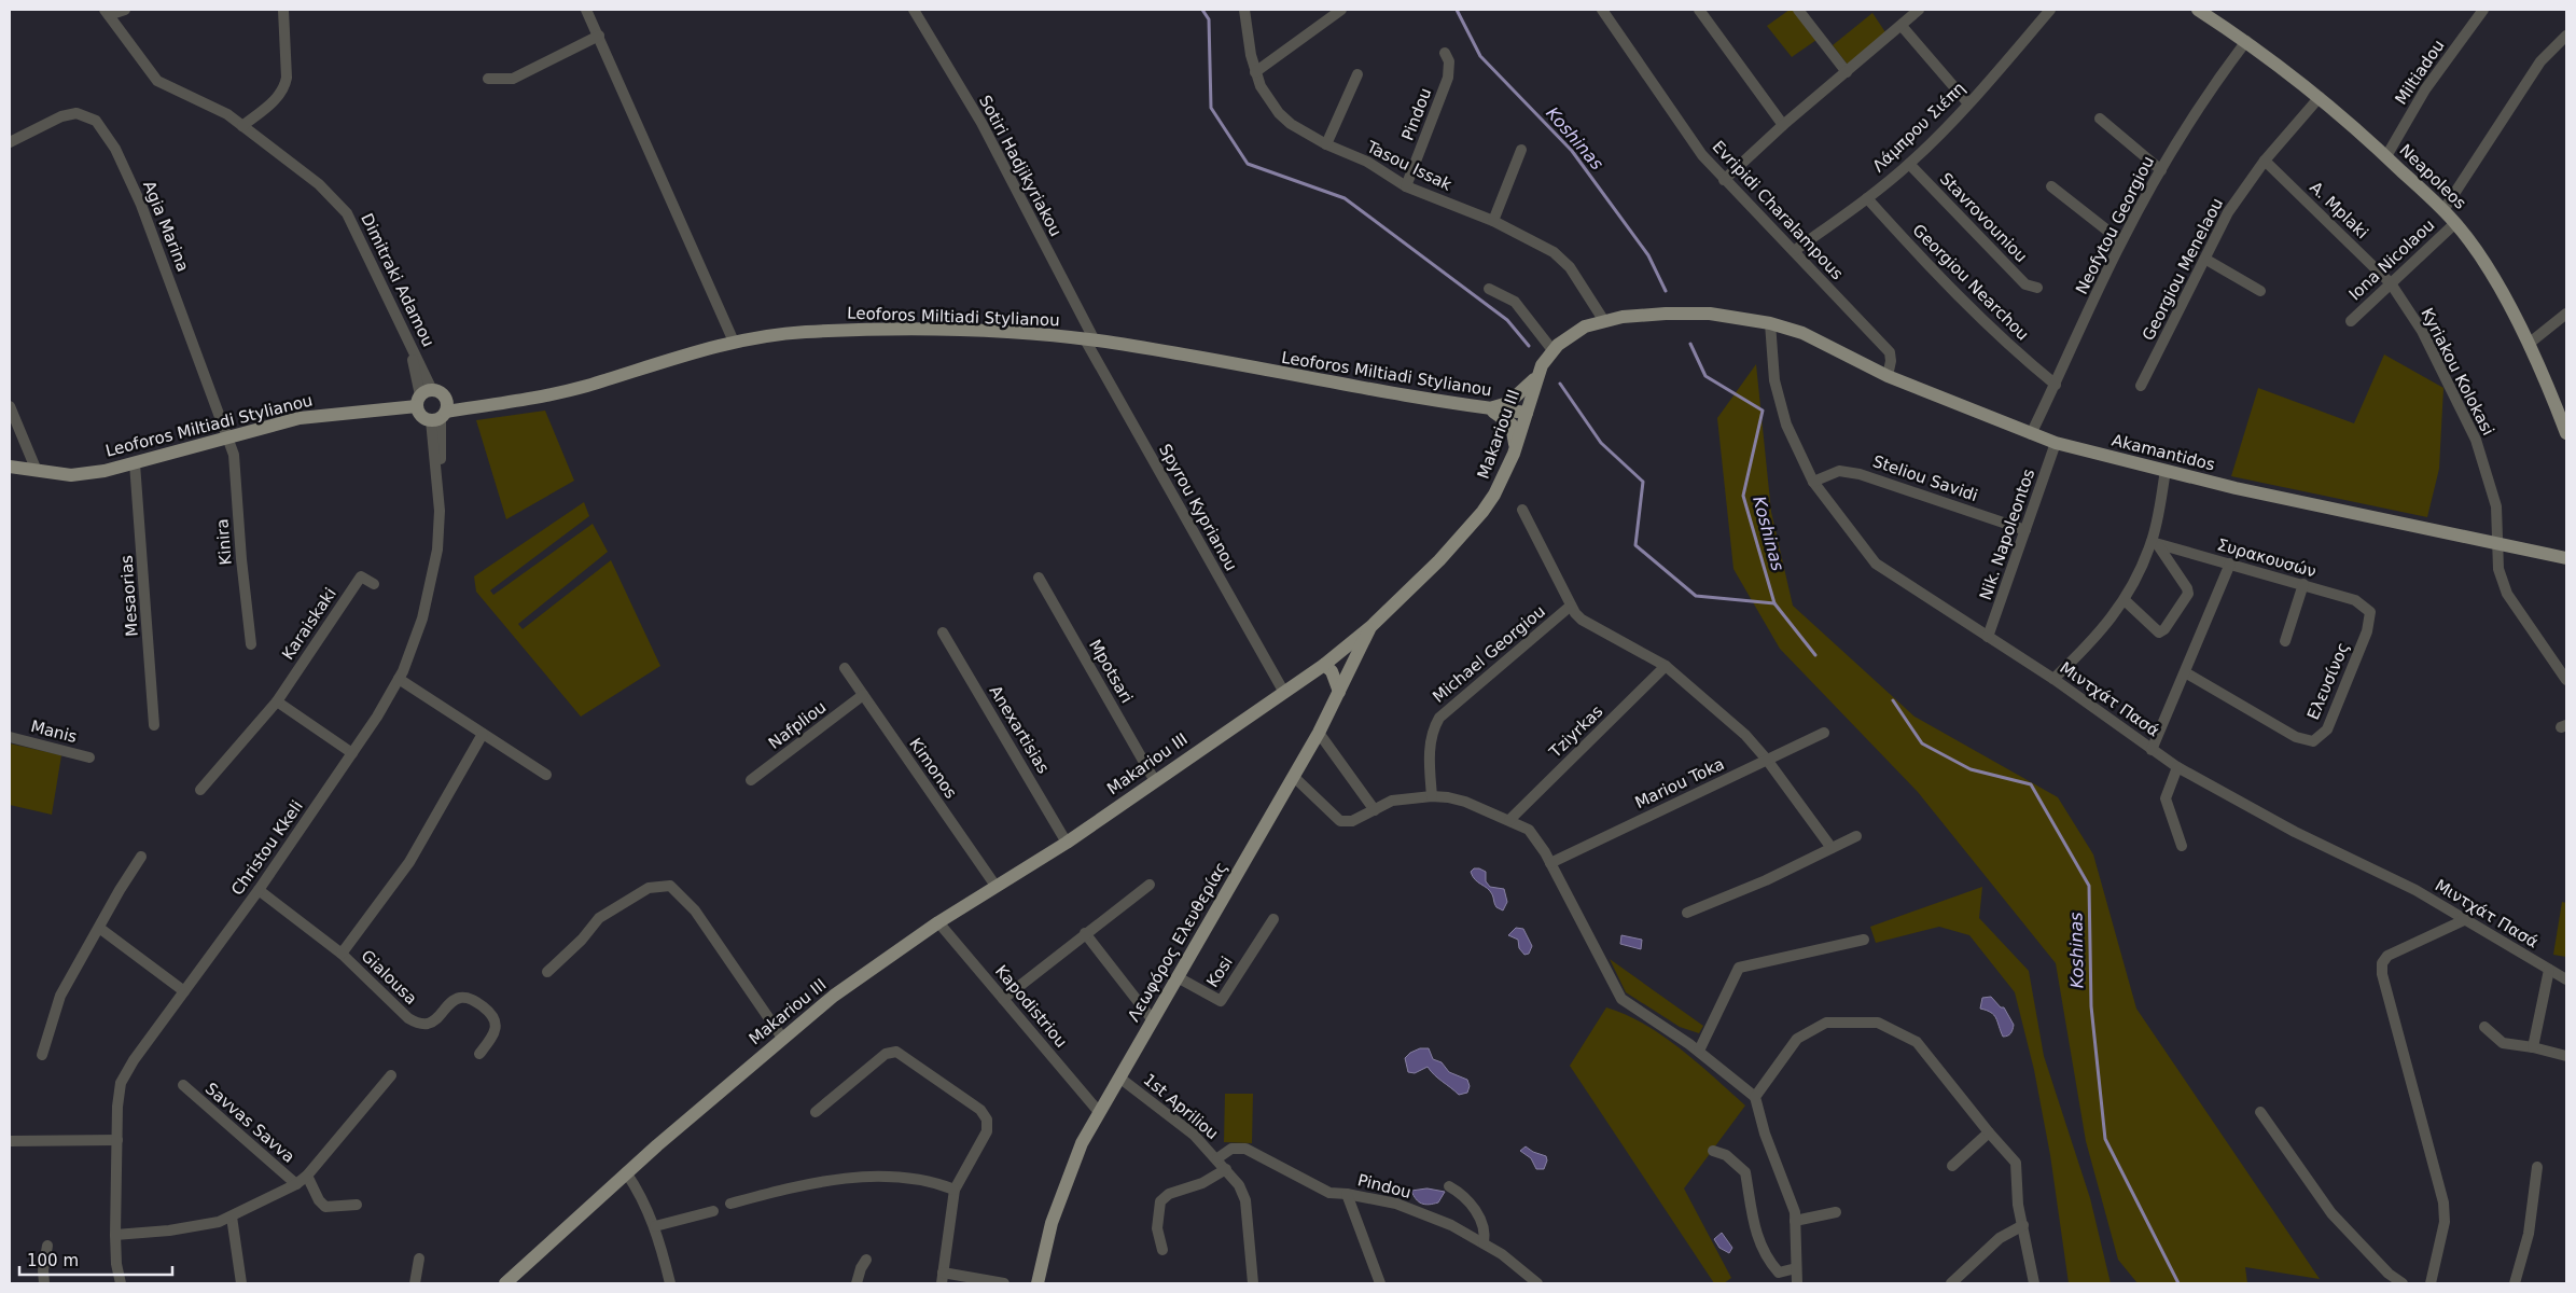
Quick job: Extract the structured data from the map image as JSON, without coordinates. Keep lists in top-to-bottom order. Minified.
{"streets":{"main road":["Neapoleos","Leoforos Miltiadi Stylianou","Makariou III","Akamantidos","Λεωφόρος Ελευθερίας"],"street":["Miltiadou","Pindou","Λάμπρου Σιέπη","Sotiri Hadjikyriakou","Tasou Issak","Evripidi Charalampous","A. Mplaki","Stavrovouniou","Neofytou Georgiou","Agia Marina","Iona Nicolaou","Georgiou Menelaou","Dimitraki Adamou","Georgiou Nearchou","Kyriakou Kolokasi","Steliou Savidi","Spyrou Kyprianou","Nik. Napoleontos","Kinira","Συρακουσών","Mesaorias","Karaiskaki","Michael Georgiou","Mpotsari","Ελευσίνος","Μιντχάτ Πασά","Nafpliou","Anexartisias","Manis","Tziyrkas","Kimonos","Mariou Toka","Christou Kkeli","Kosi","Gialousa","Kapodistriou","1st Apriliou","Savvas Savva"]},"crossings":[["Miltiadou","Neapoleos"],["Pindou","Tasou Issak"],["Pindou","1st Apriliou"],["Λάμπρου Σιέπη","Evripidi Charalampous"],["Λάμπρου Σιέπη","Stavrovouniou"],["Λάμπρου Σιέπη","Georgiou Nearchou"],["Sotiri Hadjikyriakou","Leoforos Miltiadi Stylianou"],["Sotiri Hadjikyriakou","Spyrou Kyprianou"],["Tasou Issak","Makariou III"],["Neapoleos","Neofytou Georgiou"],["Neapoleos","Iona Nicolaou"],["Neapoleos","Georgiou Menelaou"],["Evripidi Charalampous","Akamantidos"],["A. Mplaki","Iona Nicolaou"],["A. Mplaki","Georgiou Menelaou"],["A. Mplaki","Kyriakou Kolokasi"],["Neofytou Georgiou","Georgiou Nearchou"],["Neofytou Georgiou","Akamantidos"],["Agia Marina","Leoforos Miltiadi Stylianou"],["Agia Marina","Kinira"],["Iona Nicolaou","Kyriakou Kolokasi"],["Dimitraki Adamou","Leoforos Miltiadi Stylianou"],["Dimitraki Adamou","Christou Kkeli"],["Leoforos Miltiadi Stylianou","Makariou III"],["Leoforos Miltiadi Stylianou","Spyrou Kyprianou"],["Leoforos Miltiadi Stylianou","Kinira"],["Leoforos Miltiadi Stylianou","Mesaorias"],["Leoforos Miltiadi Stylianou","Christou Kkeli"],["Kyriakou Kolokasi","Akamantidos"],["Makariou III","Akamantidos"],["Makariou III","Spyrou Kyprianou"],["Makariou III","Mpotsari"],["Makariou III","Μιντχάτ Πασά"],["Makariou III","Anexartisias"],["Makariou III","Kimonos"],["Makariou III","Λεωφόρος Ελευθερίας"],["Makariou III","Kapodistriou"],["Akamantidos","Nik. Napoleontos"],["Akamantidos","Μιντχάτ Πασά"],["Steliou Savidi","Nik. Napoleontos"],["Steliou Savidi","Μιντχάτ Πασά"],["Nik. Napoleontos","Μιντχάτ Πασά"],["Συρακουσών","Ελευσίνος"],["Nafpliou","Kimonos"],["Christou Kkeli","Gialousa"],["Λεωφόρος Ελευθερίας","Kosi"],["Λεωφόρος Ελευθερίας","Kapodistriou"],["Λεωφόρος Ελευθερίας","1st Apriliou"]],"water":["Koshinas"],"scale_bar":"100 m"}
